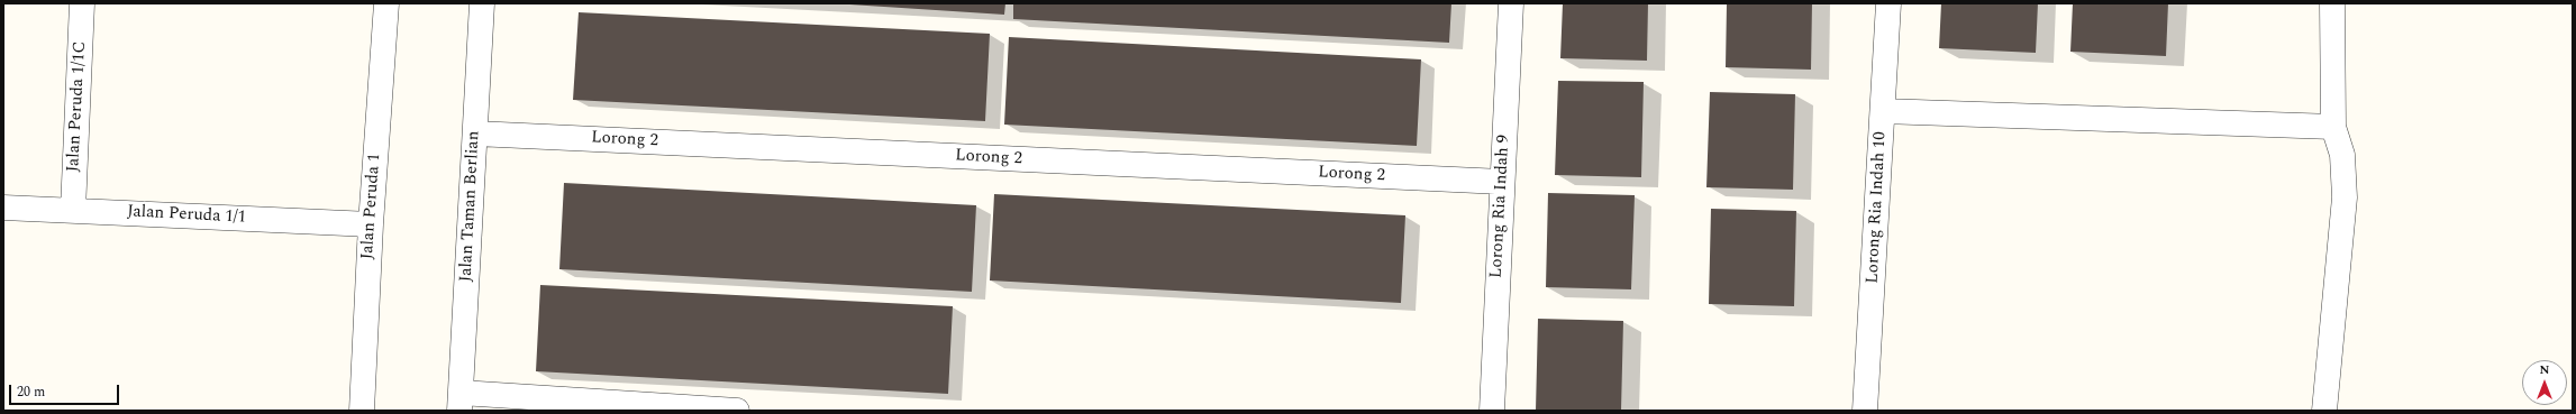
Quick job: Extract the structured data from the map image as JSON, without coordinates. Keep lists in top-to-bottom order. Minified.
{"streets":{"street":["Jalan Peruda 1/1C","Lorong 2","Jalan Peruda 1","Jalan Taman Berlian","Lorong Ria Indah 9","Lorong Ria Indah 10","Jalan Peruda 1/1"]},"crossings":[["Jalan Peruda 1/1C","Jalan Peruda 1/1"],["Lorong 2","Jalan Taman Berlian"],["Lorong 2","Lorong Ria Indah 9"],["Jalan Peruda 1","Jalan Peruda 1/1"]],"scale_bar":"20 m","north":"top"}
